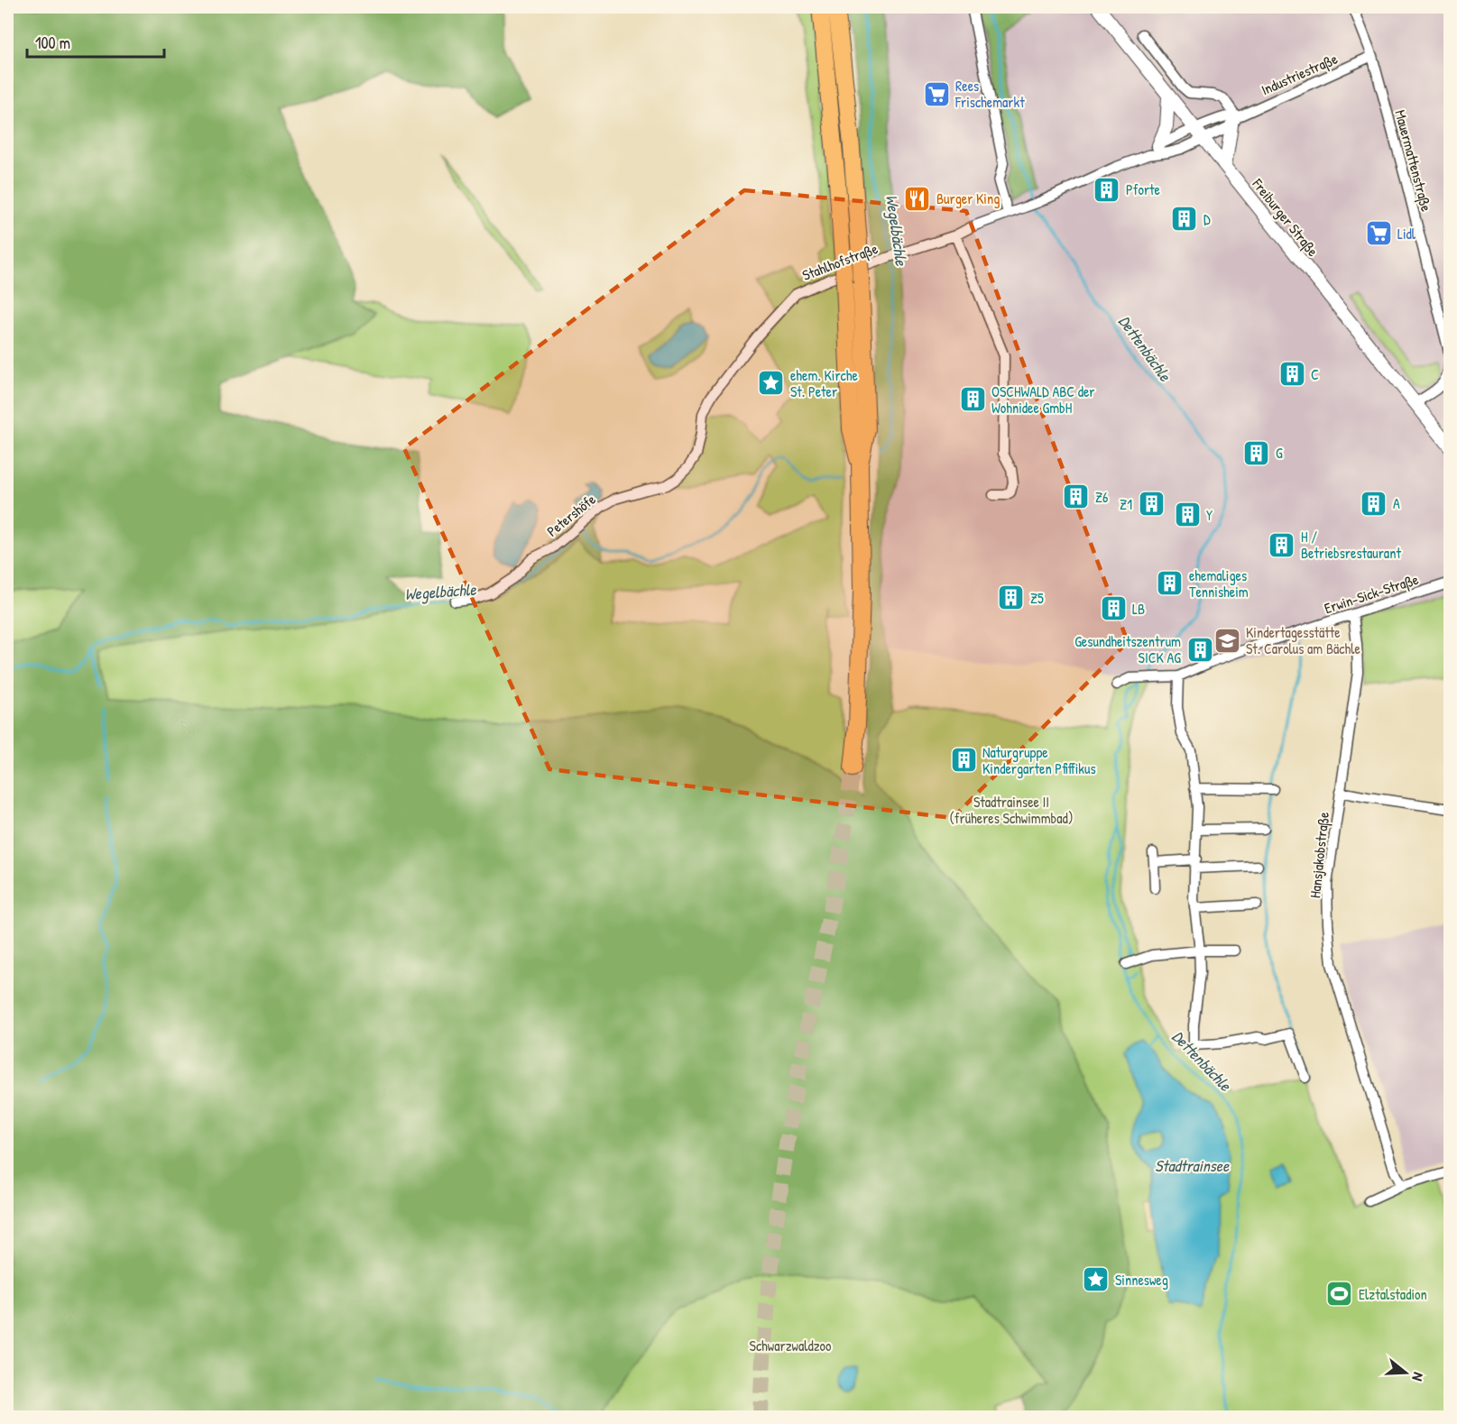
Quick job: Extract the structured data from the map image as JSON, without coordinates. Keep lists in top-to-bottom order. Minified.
{"streets":{"street":["Industriestraße","Mauermattenstraße","Freiburger Straße","Stahlhofstraße","Petershöfe","Erwin-Sick-Straße","Hansjakobstraße"]},"crossings":[["Industriestraße","Mauermattenstraße"],["Industriestraße","Freiburger Straße"],["Industriestraße","Stahlhofstraße"],["Mauermattenstraße","Freiburger Straße"],["Freiburger Straße","Stahlhofstraße"],["Stahlhofstraße","Petershöfe"],["Erwin-Sick-Straße","Hansjakobstraße"]],"water":["Wegelbächle","Dettenbächle","Stadtrainsee"],"parks":["Stadtrainsee II (früheres Schwimmbad)","Schwarzwaldzoo"],"places":{"supermarket":["Rees Frischemarkt","Lidl"],"building":["Pforte","D","C","OSCHWALD ABC der Wohnidee GmbH","G","Z6","A","Z1","Y","H / Betriebsrestaurant","ehemaliges Tennisheim","Z5","LB","Gesundheitszentrum SICK AG","Naturgruppe Kindergarten Pfiffikus"],"restaurant":["Burger King"],"place":["ehem. Kirche St. Peter","Sinnesweg"],"school or university":["Kindertagesstätte St. Carolus am Bächle"],"sports":["Elztalstadion"]},"scale_bar":"100 m","north":"right"}
